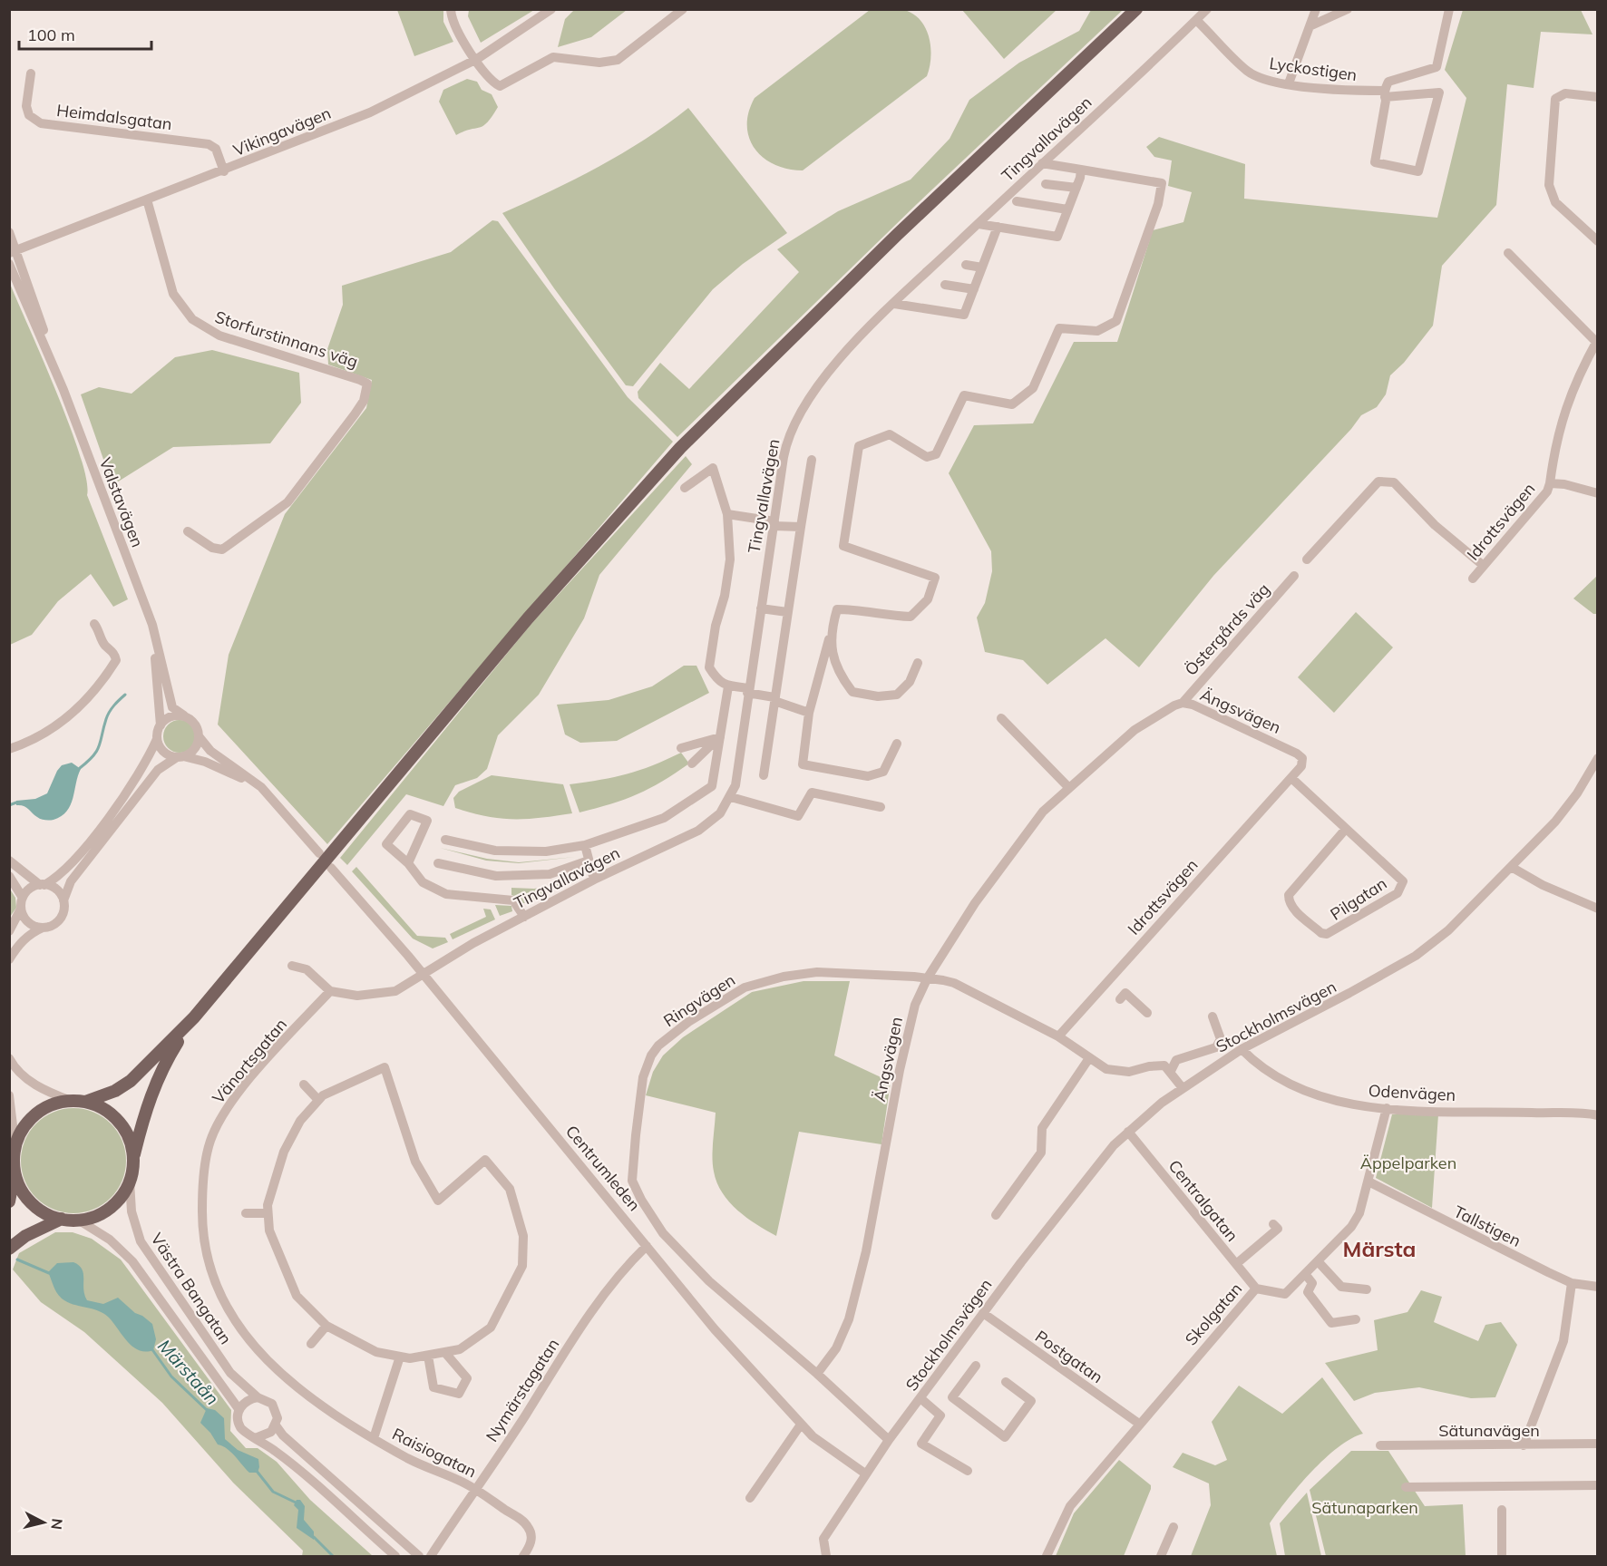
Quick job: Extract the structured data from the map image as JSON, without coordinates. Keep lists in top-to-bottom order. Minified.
{"streets":{"street":["Lyckostigen","Heimdalsgatan","Vikingavägen","Tingvallavägen","Storfurstinnans väg","Valstavägen","Idrottsvägen","Östergårds väg","Ängsvägen","Pilgatan","Ringvägen","Stockholmsvägen","Vänortsgatan","Odenvägen","Centrumleden","Centralgatan","Tallstigen","Västra Bangatan","Skolgatan","Postgatan","Nymärstagatan","Sätunavägen","Raisiogatan"]},"crossings":[["Lyckostigen","Tingvallavägen"],["Heimdalsgatan","Vikingavägen"],["Vikingavägen","Storfurstinnans väg"],["Vikingavägen","Valstavägen"],["Tingvallavägen","Vänortsgatan"],["Tingvallavägen","Centrumleden"],["Idrottsvägen","Ängsvägen"],["Idrottsvägen","Pilgatan"],["Idrottsvägen","Ringvägen"],["Östergårds väg","Ängsvägen"],["Ängsvägen","Pilgatan"],["Ängsvägen","Ringvägen"],["Ringvägen","Stockholmsvägen"],["Stockholmsvägen","Odenvägen"],["Stockholmsvägen","Centrumleden"],["Stockholmsvägen","Centralgatan"],["Stockholmsvägen","Postgatan"],["Vänortsgatan","Raisiogatan"],["Odenvägen","Skolgatan"],["Centrumleden","Nymärstagatan"],["Centralgatan","Skolgatan"],["Tallstigen","Skolgatan"],["Skolgatan","Postgatan"],["Nymärstagatan","Raisiogatan"]],"districts":["Märsta"],"water":["Märstaån"],"parks":["Äppelparken","Sätunaparken"],"scale_bar":"100 m","north":"right"}
